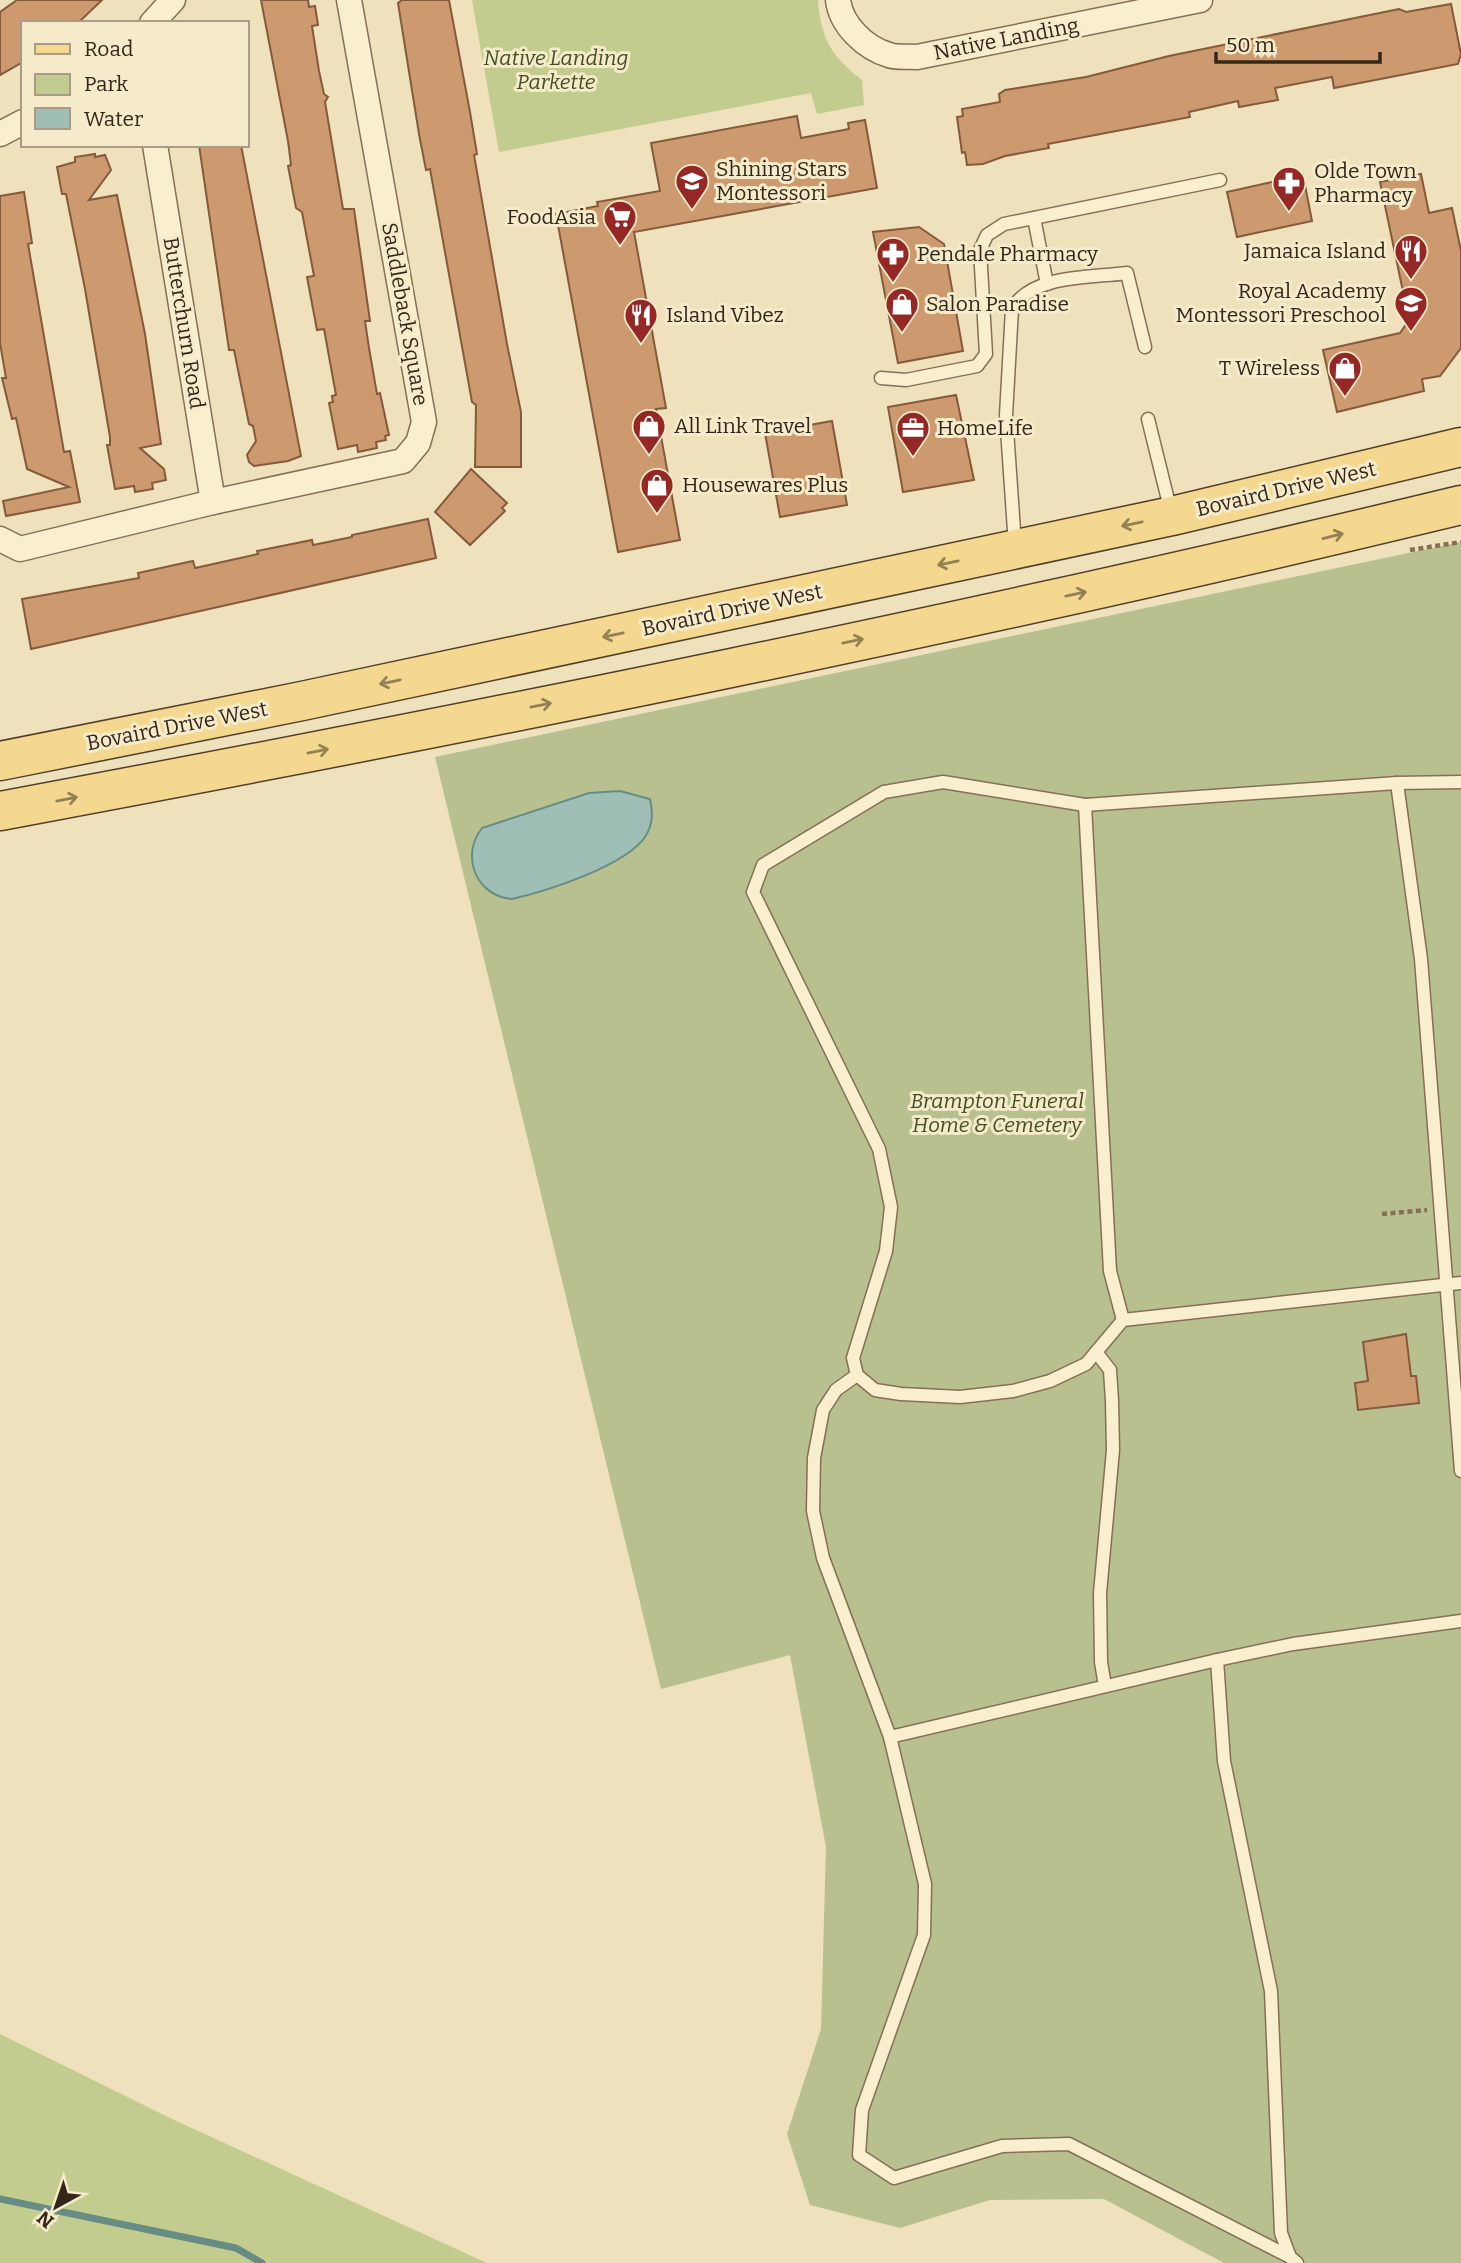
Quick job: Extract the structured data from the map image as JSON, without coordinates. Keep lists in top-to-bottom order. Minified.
{"streets":{"main road":["Bovaird Drive West"],"street":["Native Landing","Saddleback Square","Butterchurn Road"]},"crossings":[["Saddleback Square","Butterchurn Road"]],"parks":["Native Landing Parkette","Brampton Funeral Home & Cemetery"],"places":{"school or university":["Shining Stars Montessori","Royal Academy Montessori Preschool"],"pharmacy":["Olde Town Pharmacy","Pendale Pharmacy"],"supermarket":["FoodAsia"],"restaurant":["Jamaica Island","Island Vibez"],"shop":["Salon Paradise","T Wireless","All Link Travel","Housewares Plus"],"office":["HomeLife"]},"legend":["Road","Park","Water"],"scale_bar":"50 m","north":"bottom left"}
